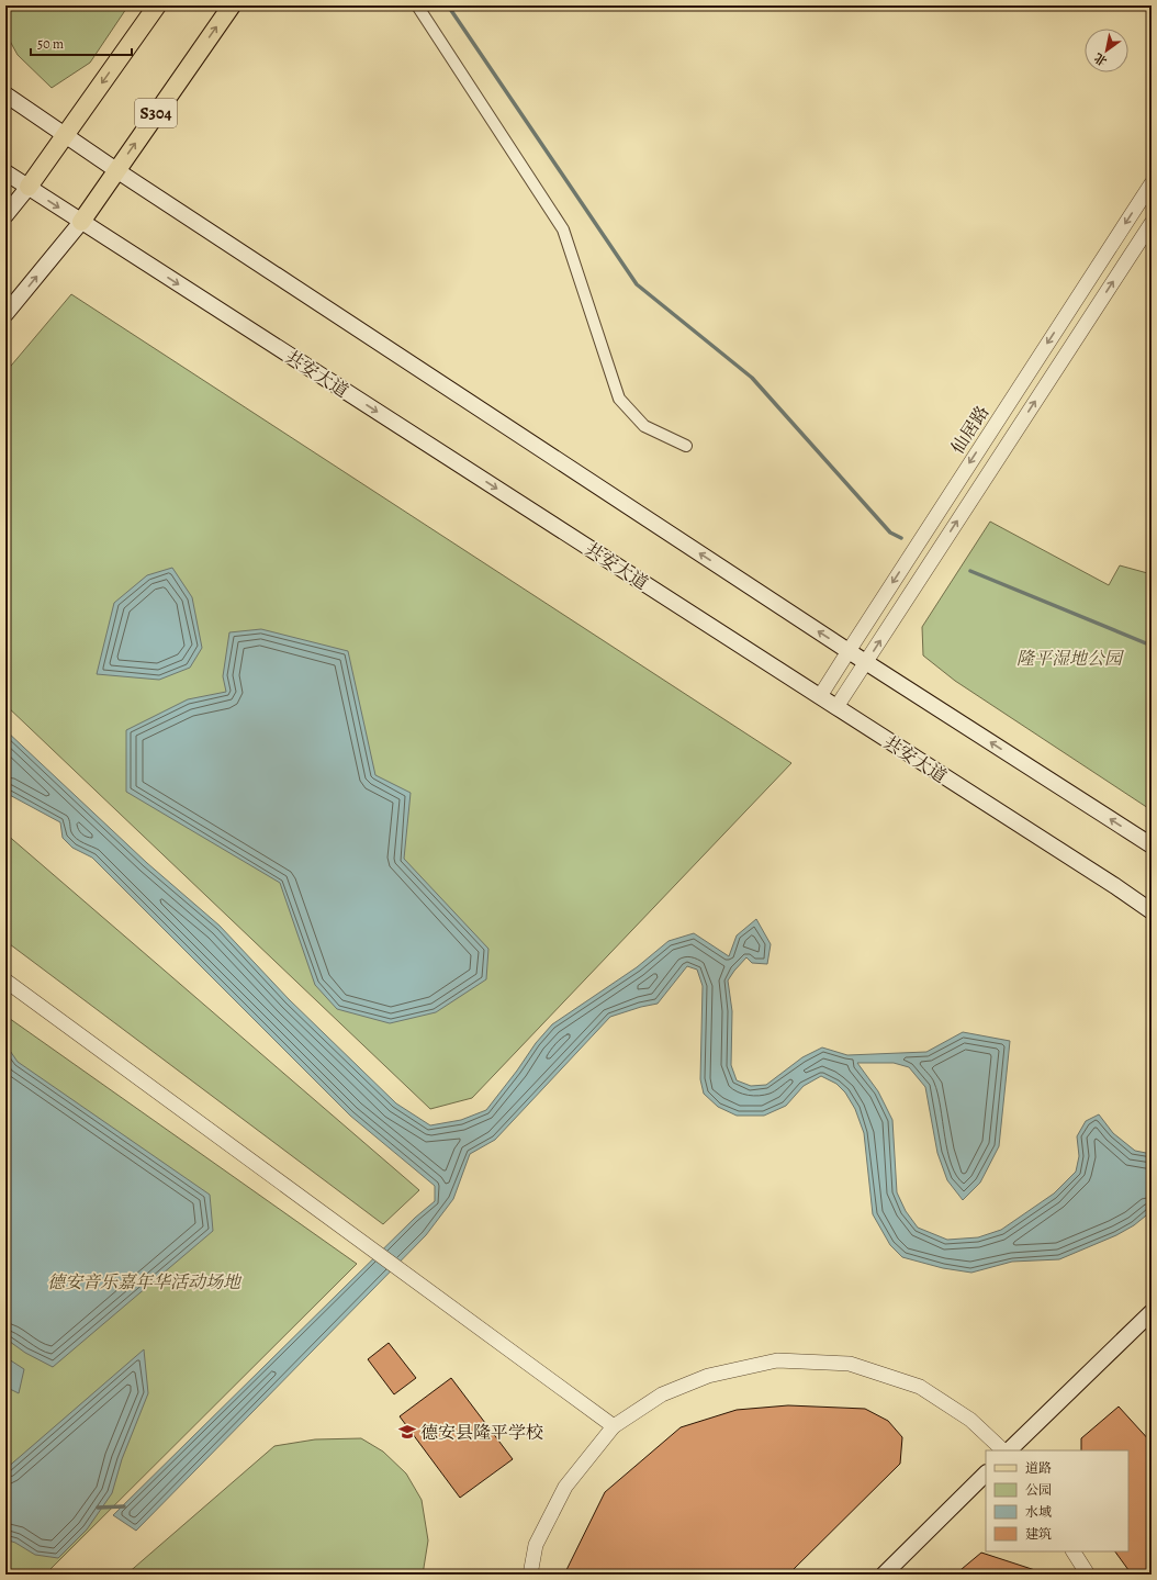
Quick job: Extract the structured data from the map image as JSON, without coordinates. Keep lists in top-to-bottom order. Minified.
{"streets":{"main road":["S304","共安大道"],"street":["仙居路"]},"crossings":[["S304","共安大道"],["共安大道","仙居路"]],"parks":["隆平湿地公园","德安音乐嘉年华活动场地"],"places":{"school or university":["德安县隆平学校"]},"legend":["道路","公园","水域","建筑"],"scale_bar":"50 m","north":"bottom left"}
